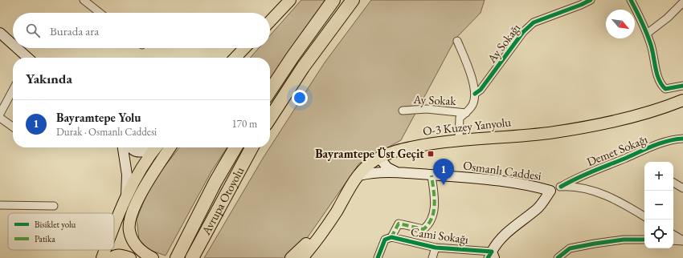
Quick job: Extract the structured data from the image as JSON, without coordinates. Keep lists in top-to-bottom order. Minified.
{"streets":{"highway":["Avrupa Otoyolu"],"main road":["O-3 Kuzey Yanyolu","Osmanlı Caddesi"],"street":["Ay Sokağı","Ay Sokak","Demet Sokağı","Cami Sokağı"]},"crossings":[["Ay Sokağı","Ay Sokak"],["Ay Sokak","O-3 Kuzey Yanyolu"],["O-3 Kuzey Yanyolu","Osmanlı Caddesi"],["Osmanlı Caddesi","Cami Sokağı"]],"places":{"transit":["Bayramtepe Üst Geçit"]},"legend":["Bisiklet yolu","Patika"],"north":"bottom right","page":{"search":"Burada ara","heading":"Yakında","list":[{"mark":"1","name":"Bayramtepe Yolu","note":"Durak · Osmanlı Caddesi","value":"170 m"}],"pins":"1","map_buttons":["+","−"]}}
